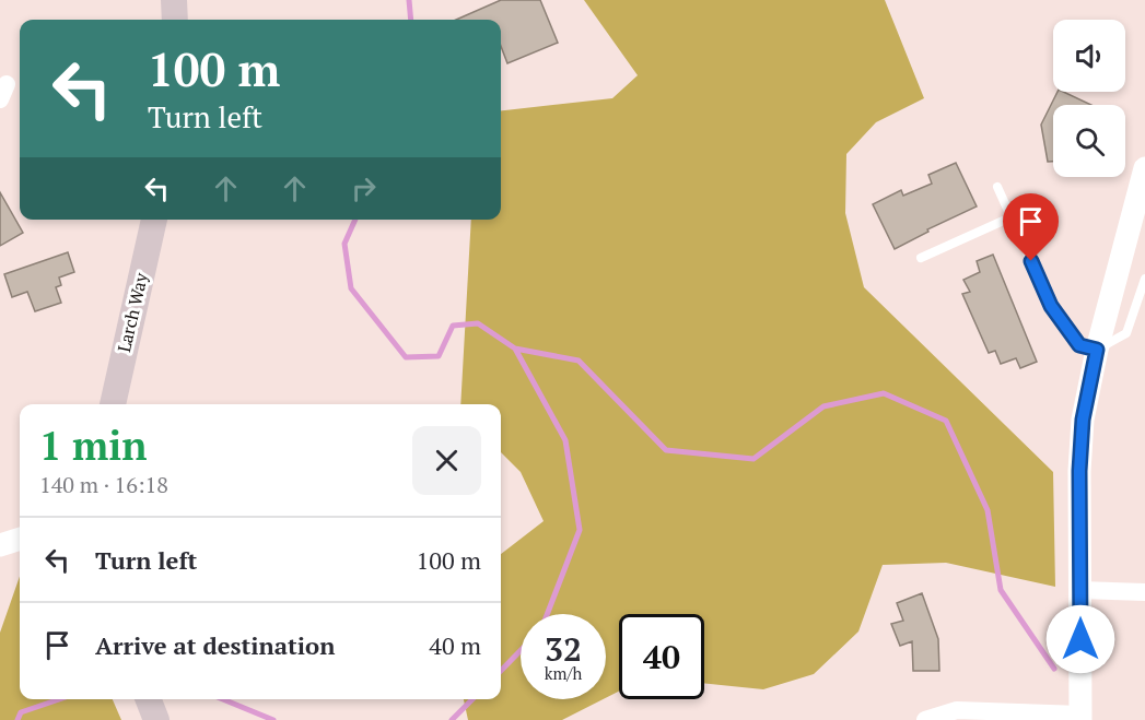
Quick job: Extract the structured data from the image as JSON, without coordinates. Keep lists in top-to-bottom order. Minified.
{"streets":{"main road":["Larch Way"]},"page":{"turn":["100 m","Turn left"],"heading":["1 min","140 m · 16:18"],"list":[{"name":"Turn left","value":"100 m"},{"name":"Arrive at destination","value":"40 m"}],"speed":"32 km/h","limit":"40"}}
